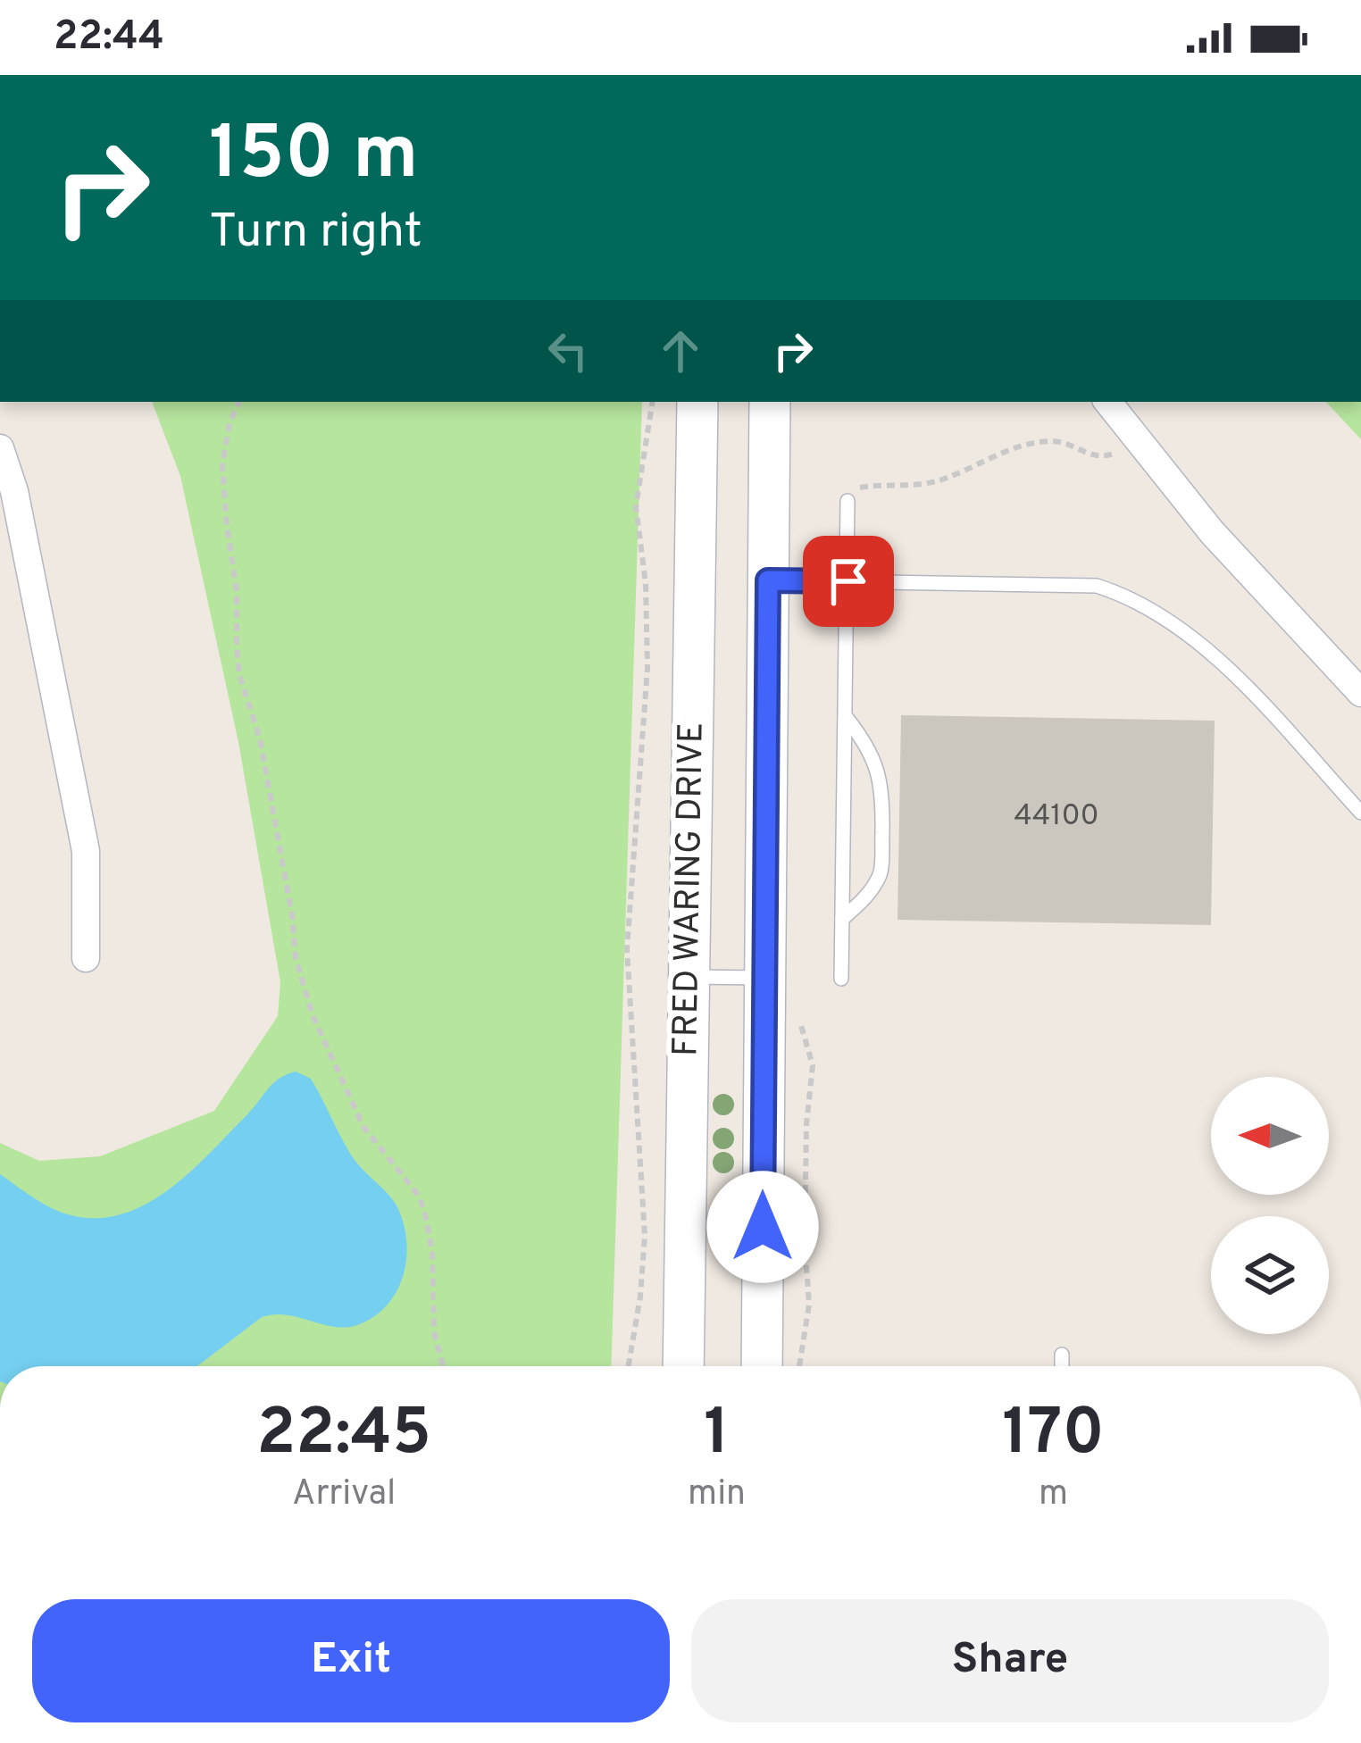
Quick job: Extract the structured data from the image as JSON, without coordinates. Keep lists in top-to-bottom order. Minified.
{"streets":{"main road":["FRED WARING DRIVE"]},"house_numbers":["44100"],"north":"left","page":{"status":"22:44","turn":["150 m","Turn right"],"eta":["22:45","Arrival","1","min","170","m"],"buttons":["Exit","Share"]}}
